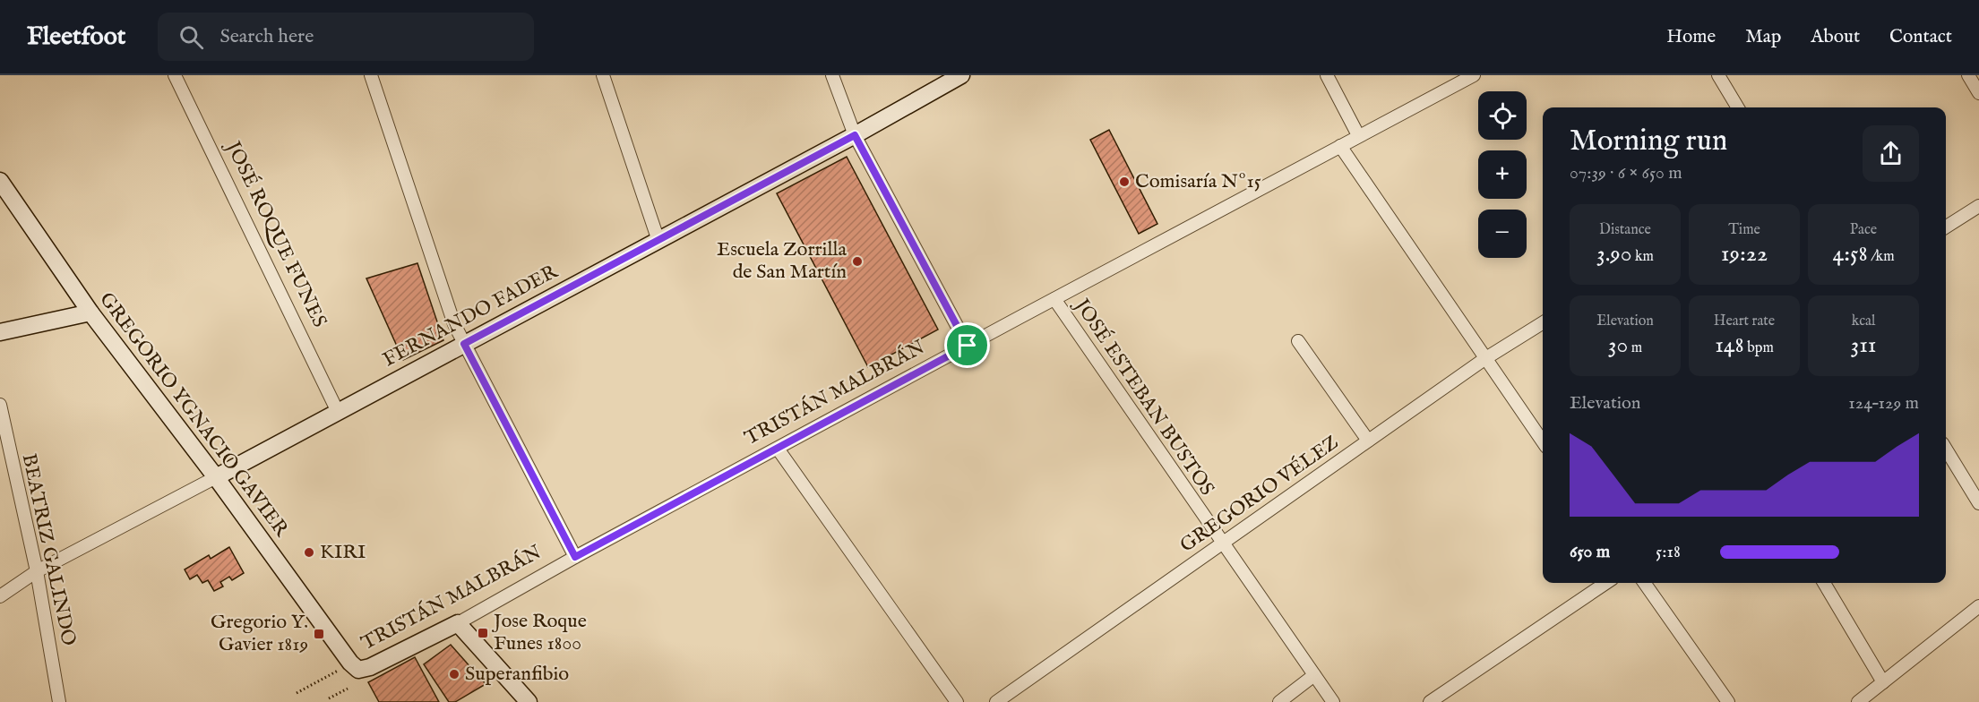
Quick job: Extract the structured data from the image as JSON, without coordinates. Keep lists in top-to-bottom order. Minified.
{"streets":{"main road":["FERNANDO FADER","TRISTÁN MALBRÁN","GREGORIO YGNACIO GAVIER"],"street":["JOSÉ ROQUE FUNES","JOSÉ ESTEBAN BUSTOS","GREGORIO VÉLEZ","BEATRIZ GALINDO"]},"crossings":[["JOSÉ ROQUE FUNES","FERNANDO FADER"],["FERNANDO FADER","GREGORIO YGNACIO GAVIER"],["FERNANDO FADER","BEATRIZ GALINDO"],["TRISTÁN MALBRÁN","JOSÉ ESTEBAN BUSTOS"],["TRISTÁN MALBRÁN","GREGORIO YGNACIO GAVIER"],["JOSÉ ESTEBAN BUSTOS","GREGORIO VÉLEZ"]],"places":{"other":["Comisaría Nº15","Escuela Zorrilla de San Martín","KIRI","Superanfibio"],"transit":["Jose Roque Funes 1800","Gregorio Y. Gavier 1819"]},"page":{"header":"Fleetfoot","search":"Search here","nav":["Home","Map","About","Contact"],"map_buttons":["+","−"],"heading":["Morning run","07:39 · 6 × 650 m"],"stats":[["Distance","3.90 km"],["Time","19:22"],["Pace","4:58 /km"],["Elevation","30 m"],["Heart rate","148 bpm"],["kcal","311"]],"chart":["Elevation","124–129 m"],"list":[{"name":"650 m","note":"5:18"}]}}
